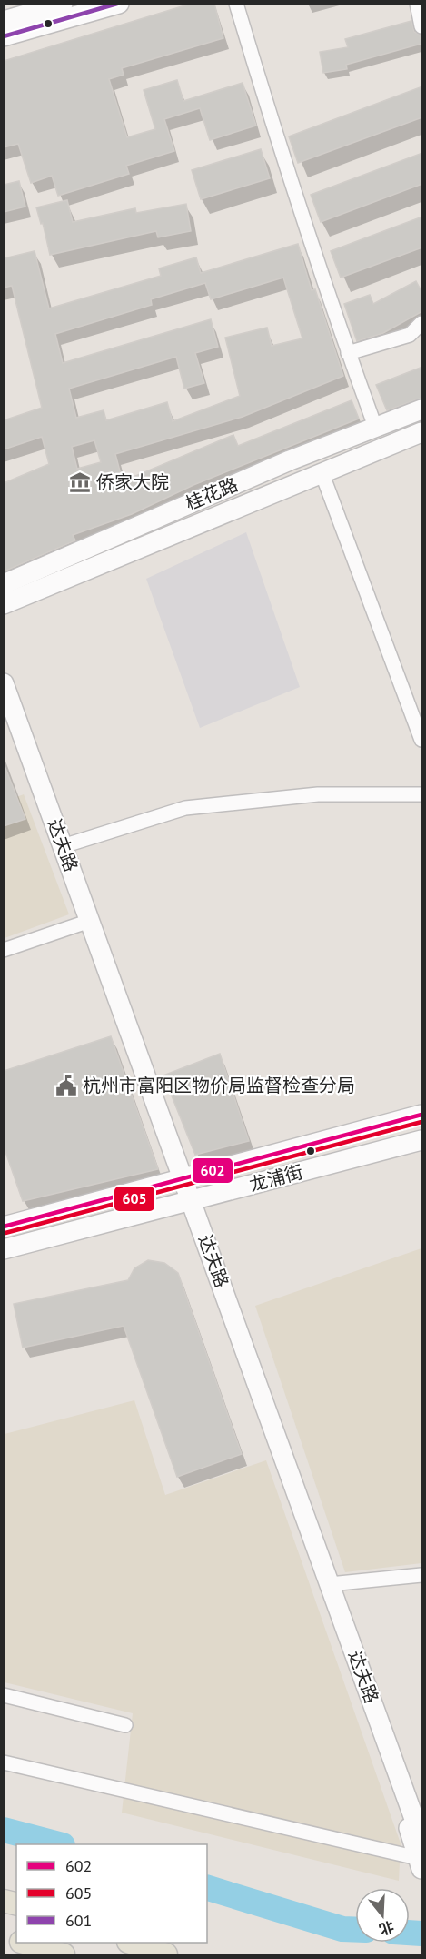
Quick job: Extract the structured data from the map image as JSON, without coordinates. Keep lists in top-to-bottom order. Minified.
{"streets":{"street":["桂花路","达夫路","龙浦街"]},"crossings":[["达夫路","龙浦街"]],"places":{"museum":["侨家大院"],"public building":["杭州市富阳区物价局监督检查分局"]},"lines":["transit line 601","transit line 602","transit line 605"],"legend":["602","605","601"],"north":"bottom"}
